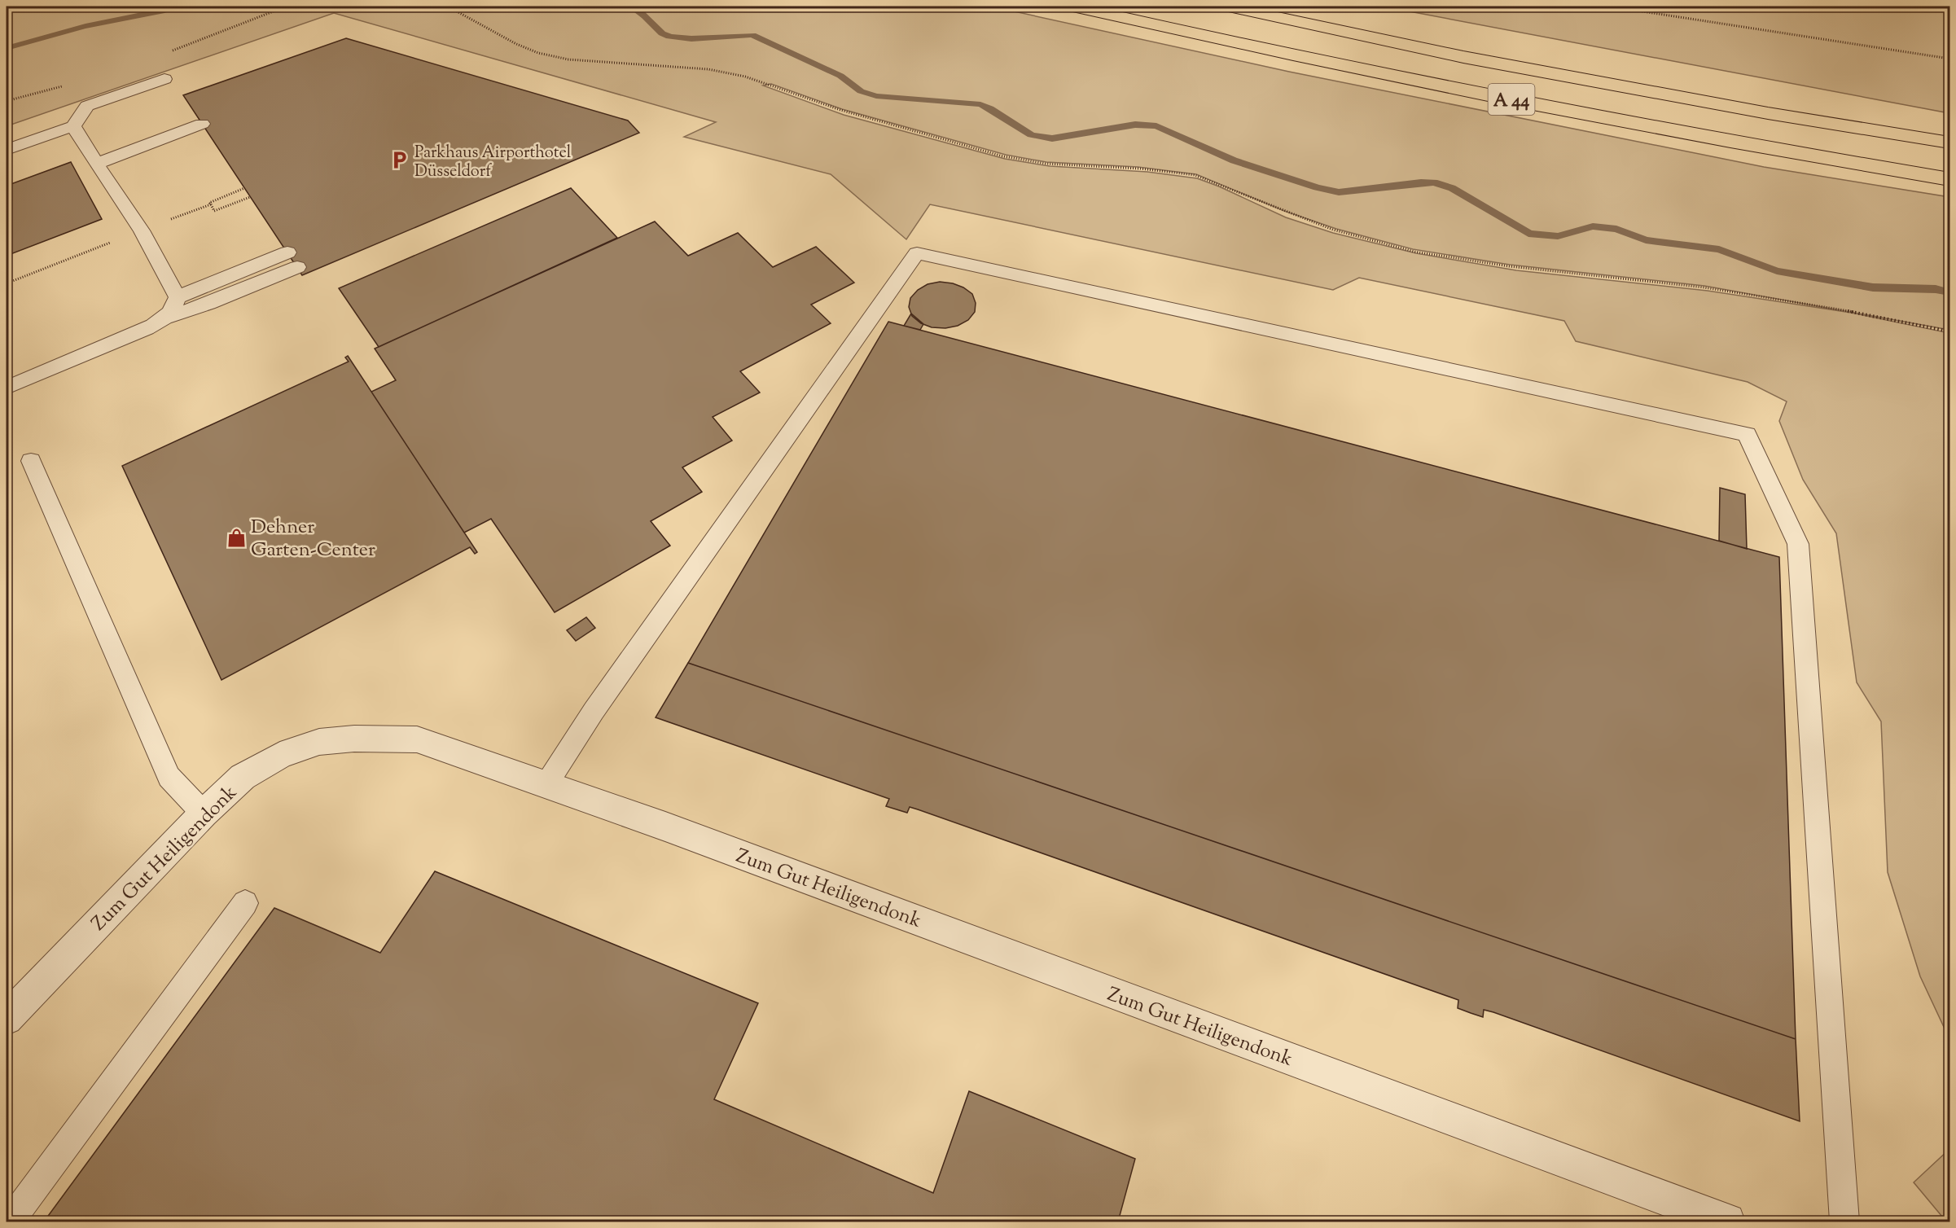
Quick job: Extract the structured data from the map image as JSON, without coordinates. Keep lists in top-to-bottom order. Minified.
{"streets":{"highway":["A 44"],"street":["Zum Gut Heiligendonk"]},"places":{"parking":["Parkhaus Airporthotel Düsseldorf"],"shop":["Dehner Garten-Center"]}}
